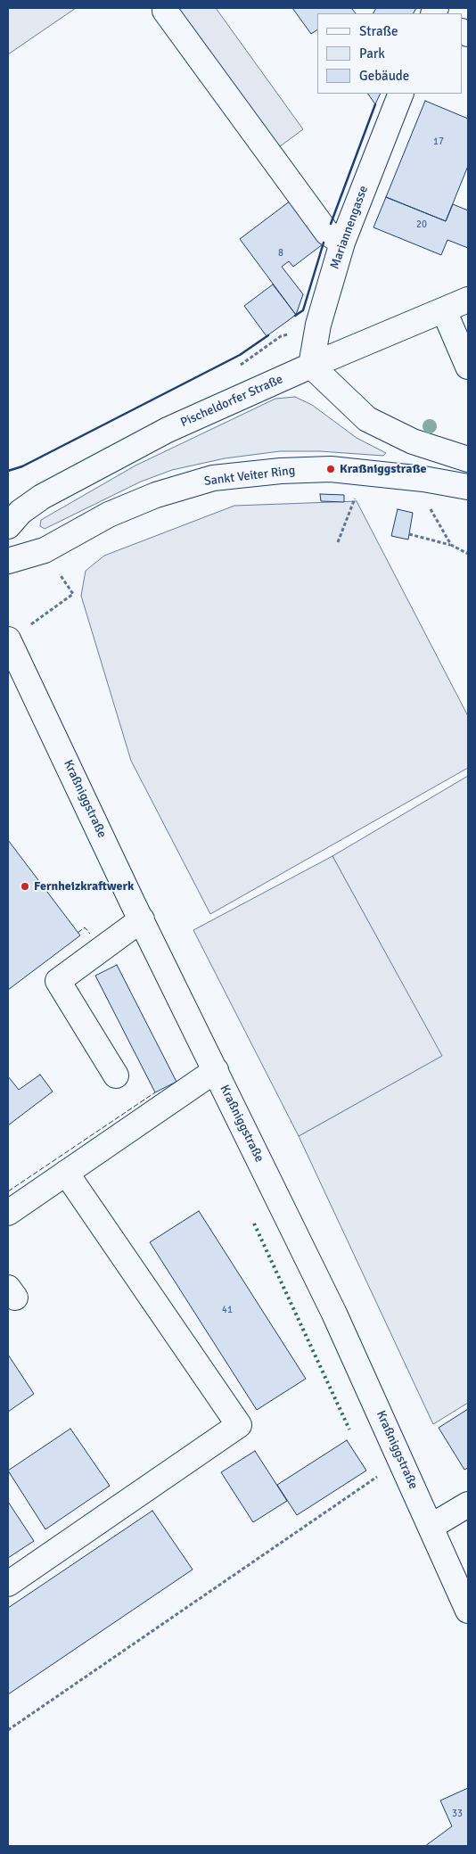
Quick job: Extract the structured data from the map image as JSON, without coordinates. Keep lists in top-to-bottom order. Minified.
{"streets":{"street":["Mariannengasse","Pischeldorfer Straße","Sankt Veiter Ring","Kraßniggstraße"]},"crossings":[["Mariannengasse","Pischeldorfer Straße"]],"places":["Kraßniggstraße","Fernheizkraftwerk"],"house_numbers":["17","20","8","41","33"],"legend":["Straße","Park","Gebäude"]}
